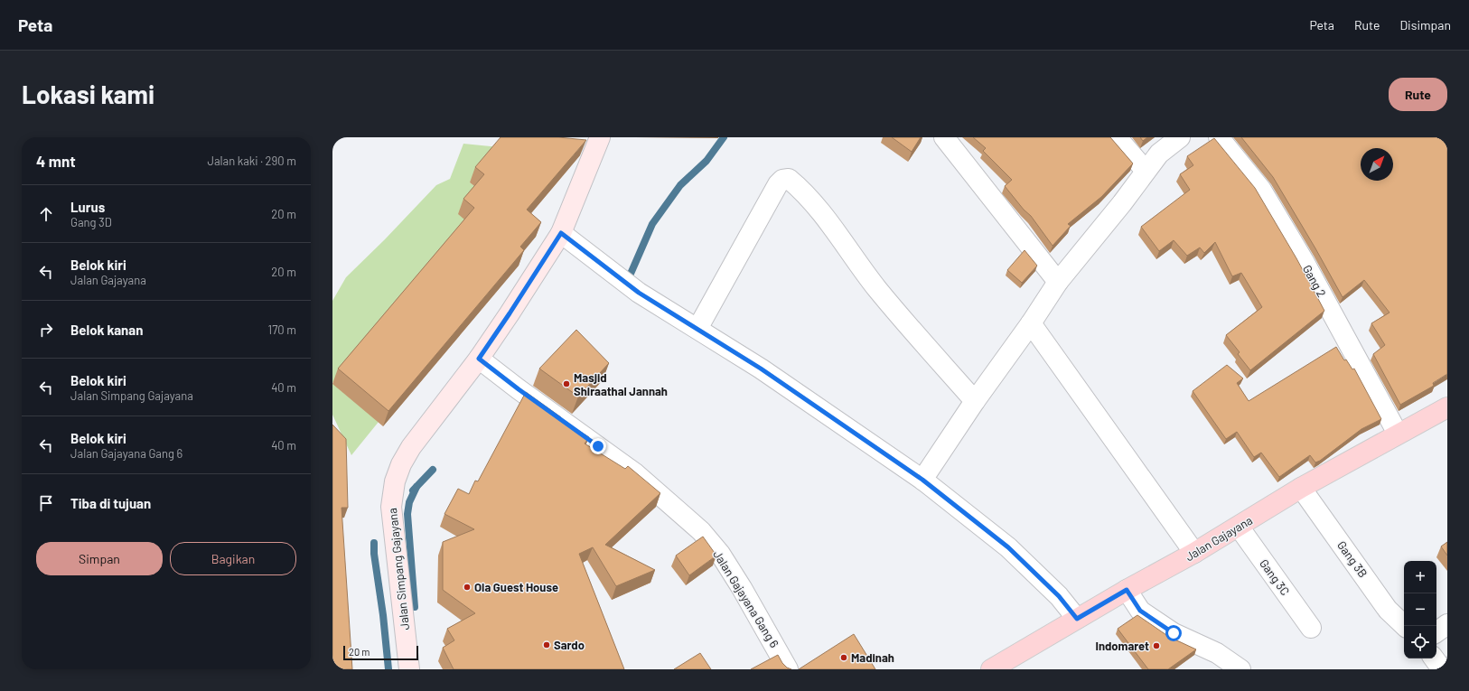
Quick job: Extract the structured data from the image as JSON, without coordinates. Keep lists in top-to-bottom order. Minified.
{"streets":{"main road":["Jalan Gajayana","Jalan Simpang Gajayana"],"street":["Gang 2","Gang 3B","Gang 3C","Jalan Gajayana Gang 6"]},"crossings":[["Gang 2","Jalan Gajayana"],["Jalan Gajayana","Gang 3B"],["Jalan Gajayana","Gang 3C"],["Jalan Simpang Gajayana","Jalan Gajayana Gang 6"]],"places":["Masjid Shiraathal Jannah","Oia Guest House","Sardo","Indomaret","Madinah"],"scale_bar":"20 m","north":"top right","page":{"header":"Peta","nav":["Peta","Rute","Disimpan"],"buttons":["Rute",["Simpan","Bagikan"]],"title":"Lokasi kami","heading":["4 mnt","Jalan kaki · 290 m"],"list":[["Lurus","Gang 3D","20 m"],["Belok kiri","Jalan Gajayana","20 m"],["Belok kanan","170 m"],["Belok kiri","Jalan Simpang Gajayana","40 m"],["Belok kiri","Jalan Gajayana Gang 6","40 m"],"Tiba di tujuan"],"map_buttons":["+","−"],"scale":"20 m"}}
